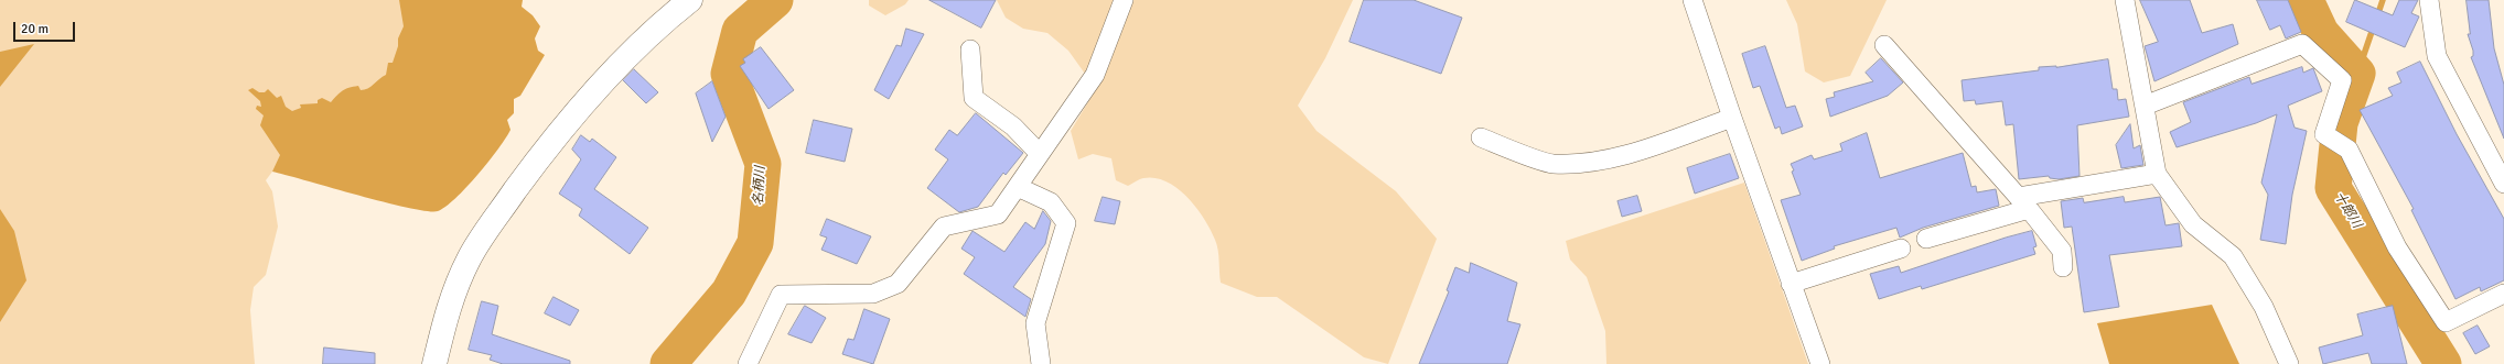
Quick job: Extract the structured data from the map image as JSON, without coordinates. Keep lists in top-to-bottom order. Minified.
{"water":["名柄川","十郎川"],"scale_bar":"20 m"}
